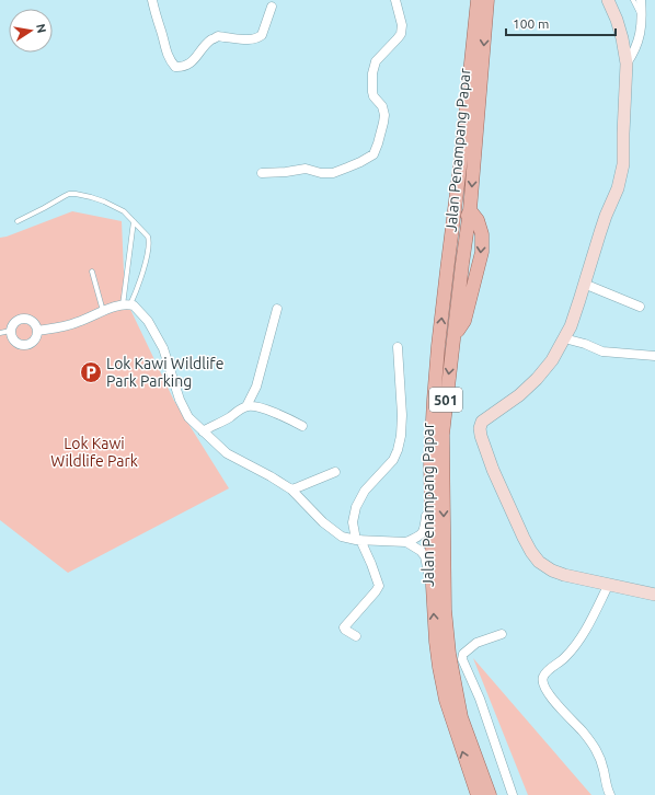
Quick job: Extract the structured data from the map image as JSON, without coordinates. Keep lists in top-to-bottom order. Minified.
{"streets":{"main road":["Jalan Penampang Papar","501"]},"parks":["Lok Kawi Wildlife Park"],"places":{"parking":["Lok Kawi Wildlife Park Parking"]},"scale_bar":"100 m","north":"right"}
